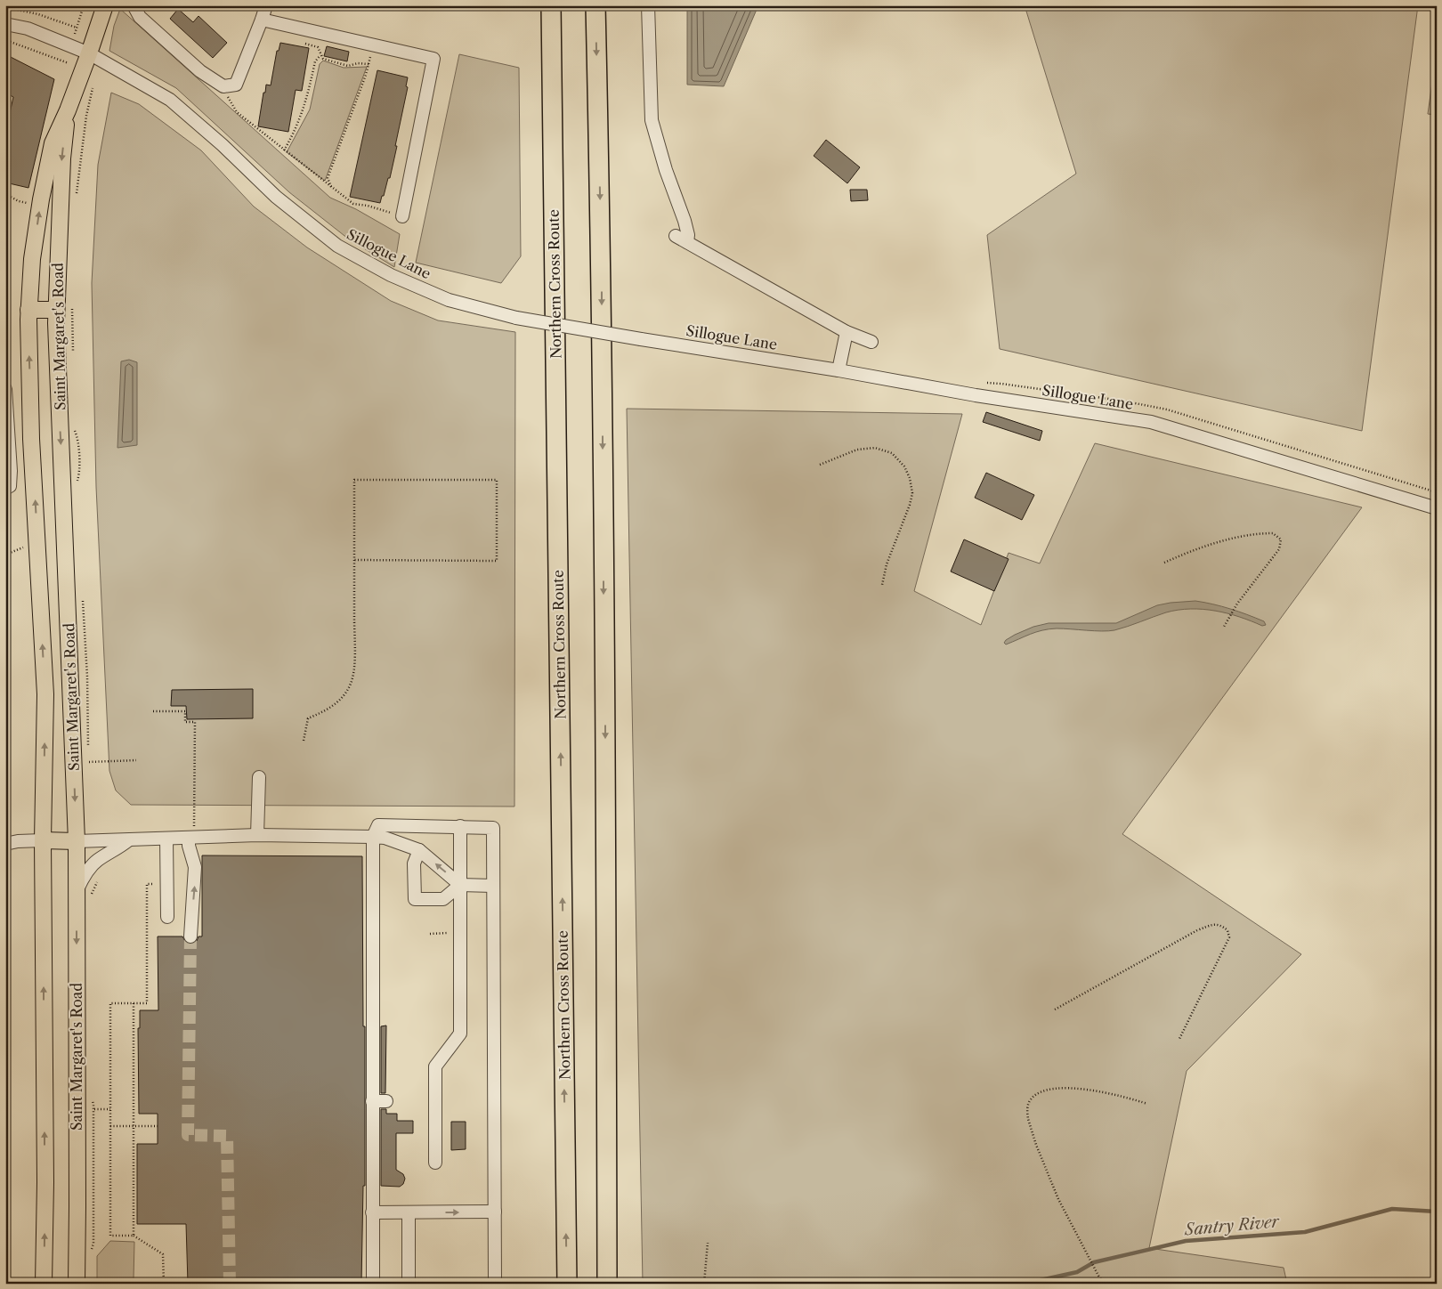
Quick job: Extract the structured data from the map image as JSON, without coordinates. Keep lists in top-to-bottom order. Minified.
{"streets":{"highway":["Northern Cross Route"],"main road":["Saint Margaret's Road"],"street":["Sillogue Lane"]},"crossings":[["Sillogue Lane","Saint Margaret's Road"]],"water":["Santry River"]}
